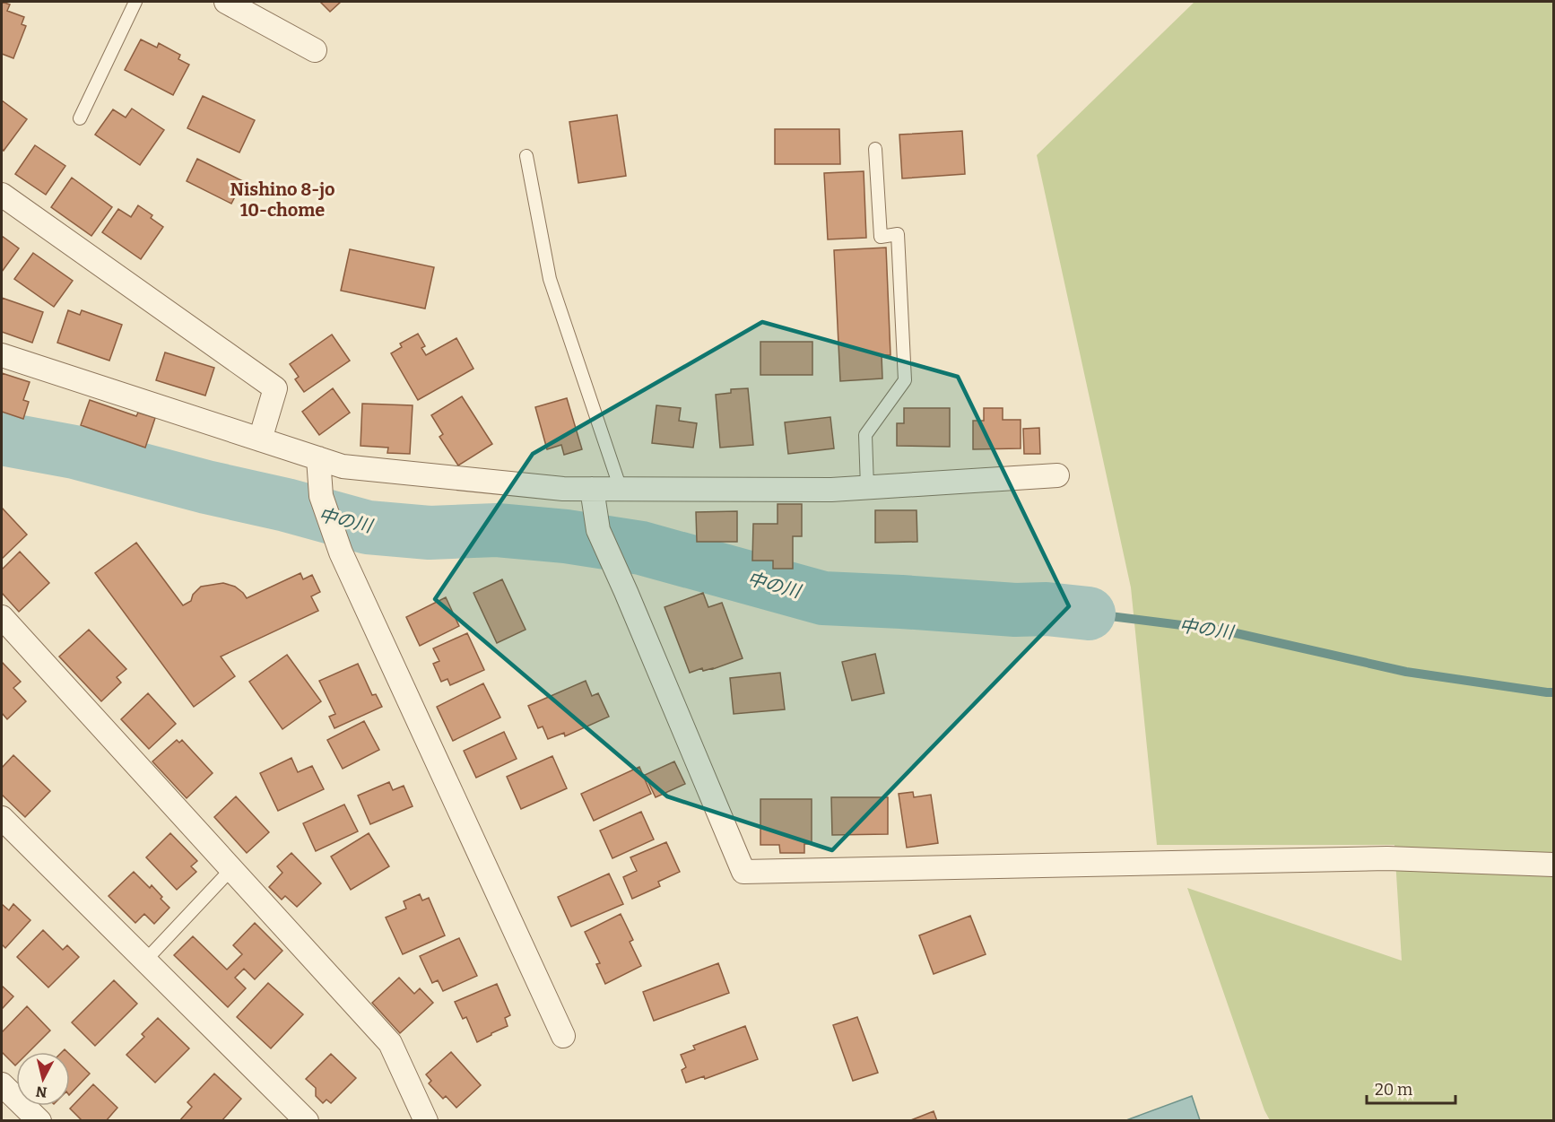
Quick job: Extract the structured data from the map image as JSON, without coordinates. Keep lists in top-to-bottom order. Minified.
{"districts":["Nishino 8-jo 10-chome"],"water":["中の川"],"scale_bar":"20 m","north":"bottom"}
